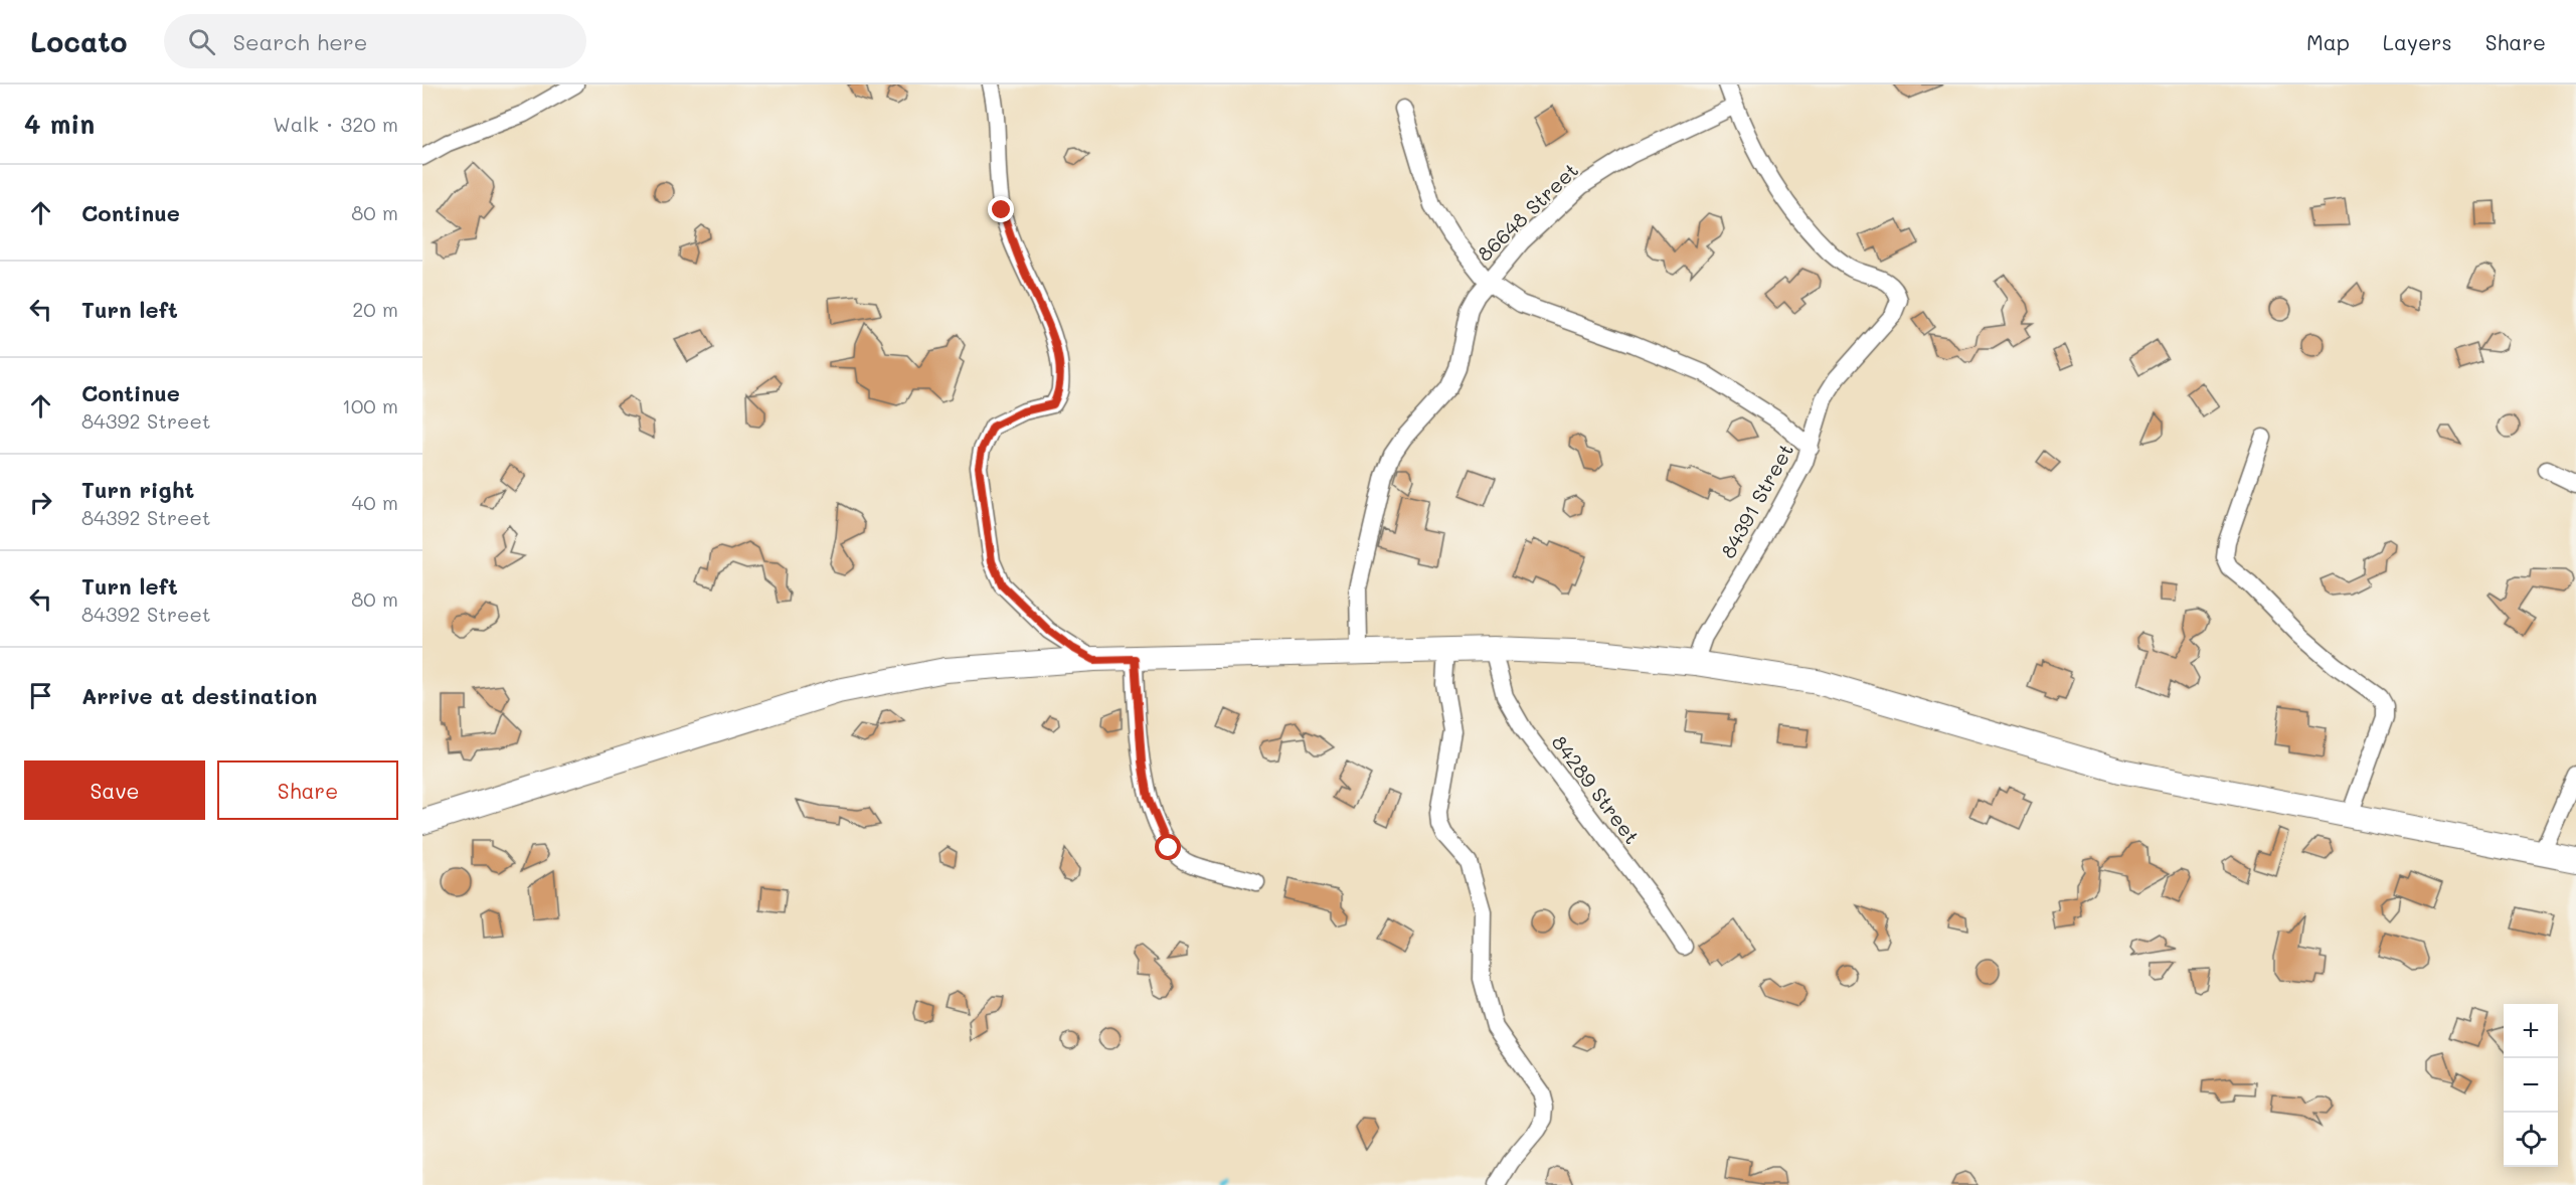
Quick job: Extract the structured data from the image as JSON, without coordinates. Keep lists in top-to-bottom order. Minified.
{"streets":{"street":["86648 Street","84391 Street","84289 Street"]},"crossings":[["86648 Street","84391 Street"]],"page":{"header":"Locato","search":"Search here","nav":["Map","Layers","Share"],"heading":["4 min","Walk · 320 m"],"list":[["Continue","80 m"],["Turn left","20 m"],["Continue","84392 Street","100 m"],["Turn right","84392 Street","40 m"],["Turn left","84392 Street","80 m"],"Arrive at destination"],"buttons":["Save","Share"],"map_buttons":["+","−"]}}
